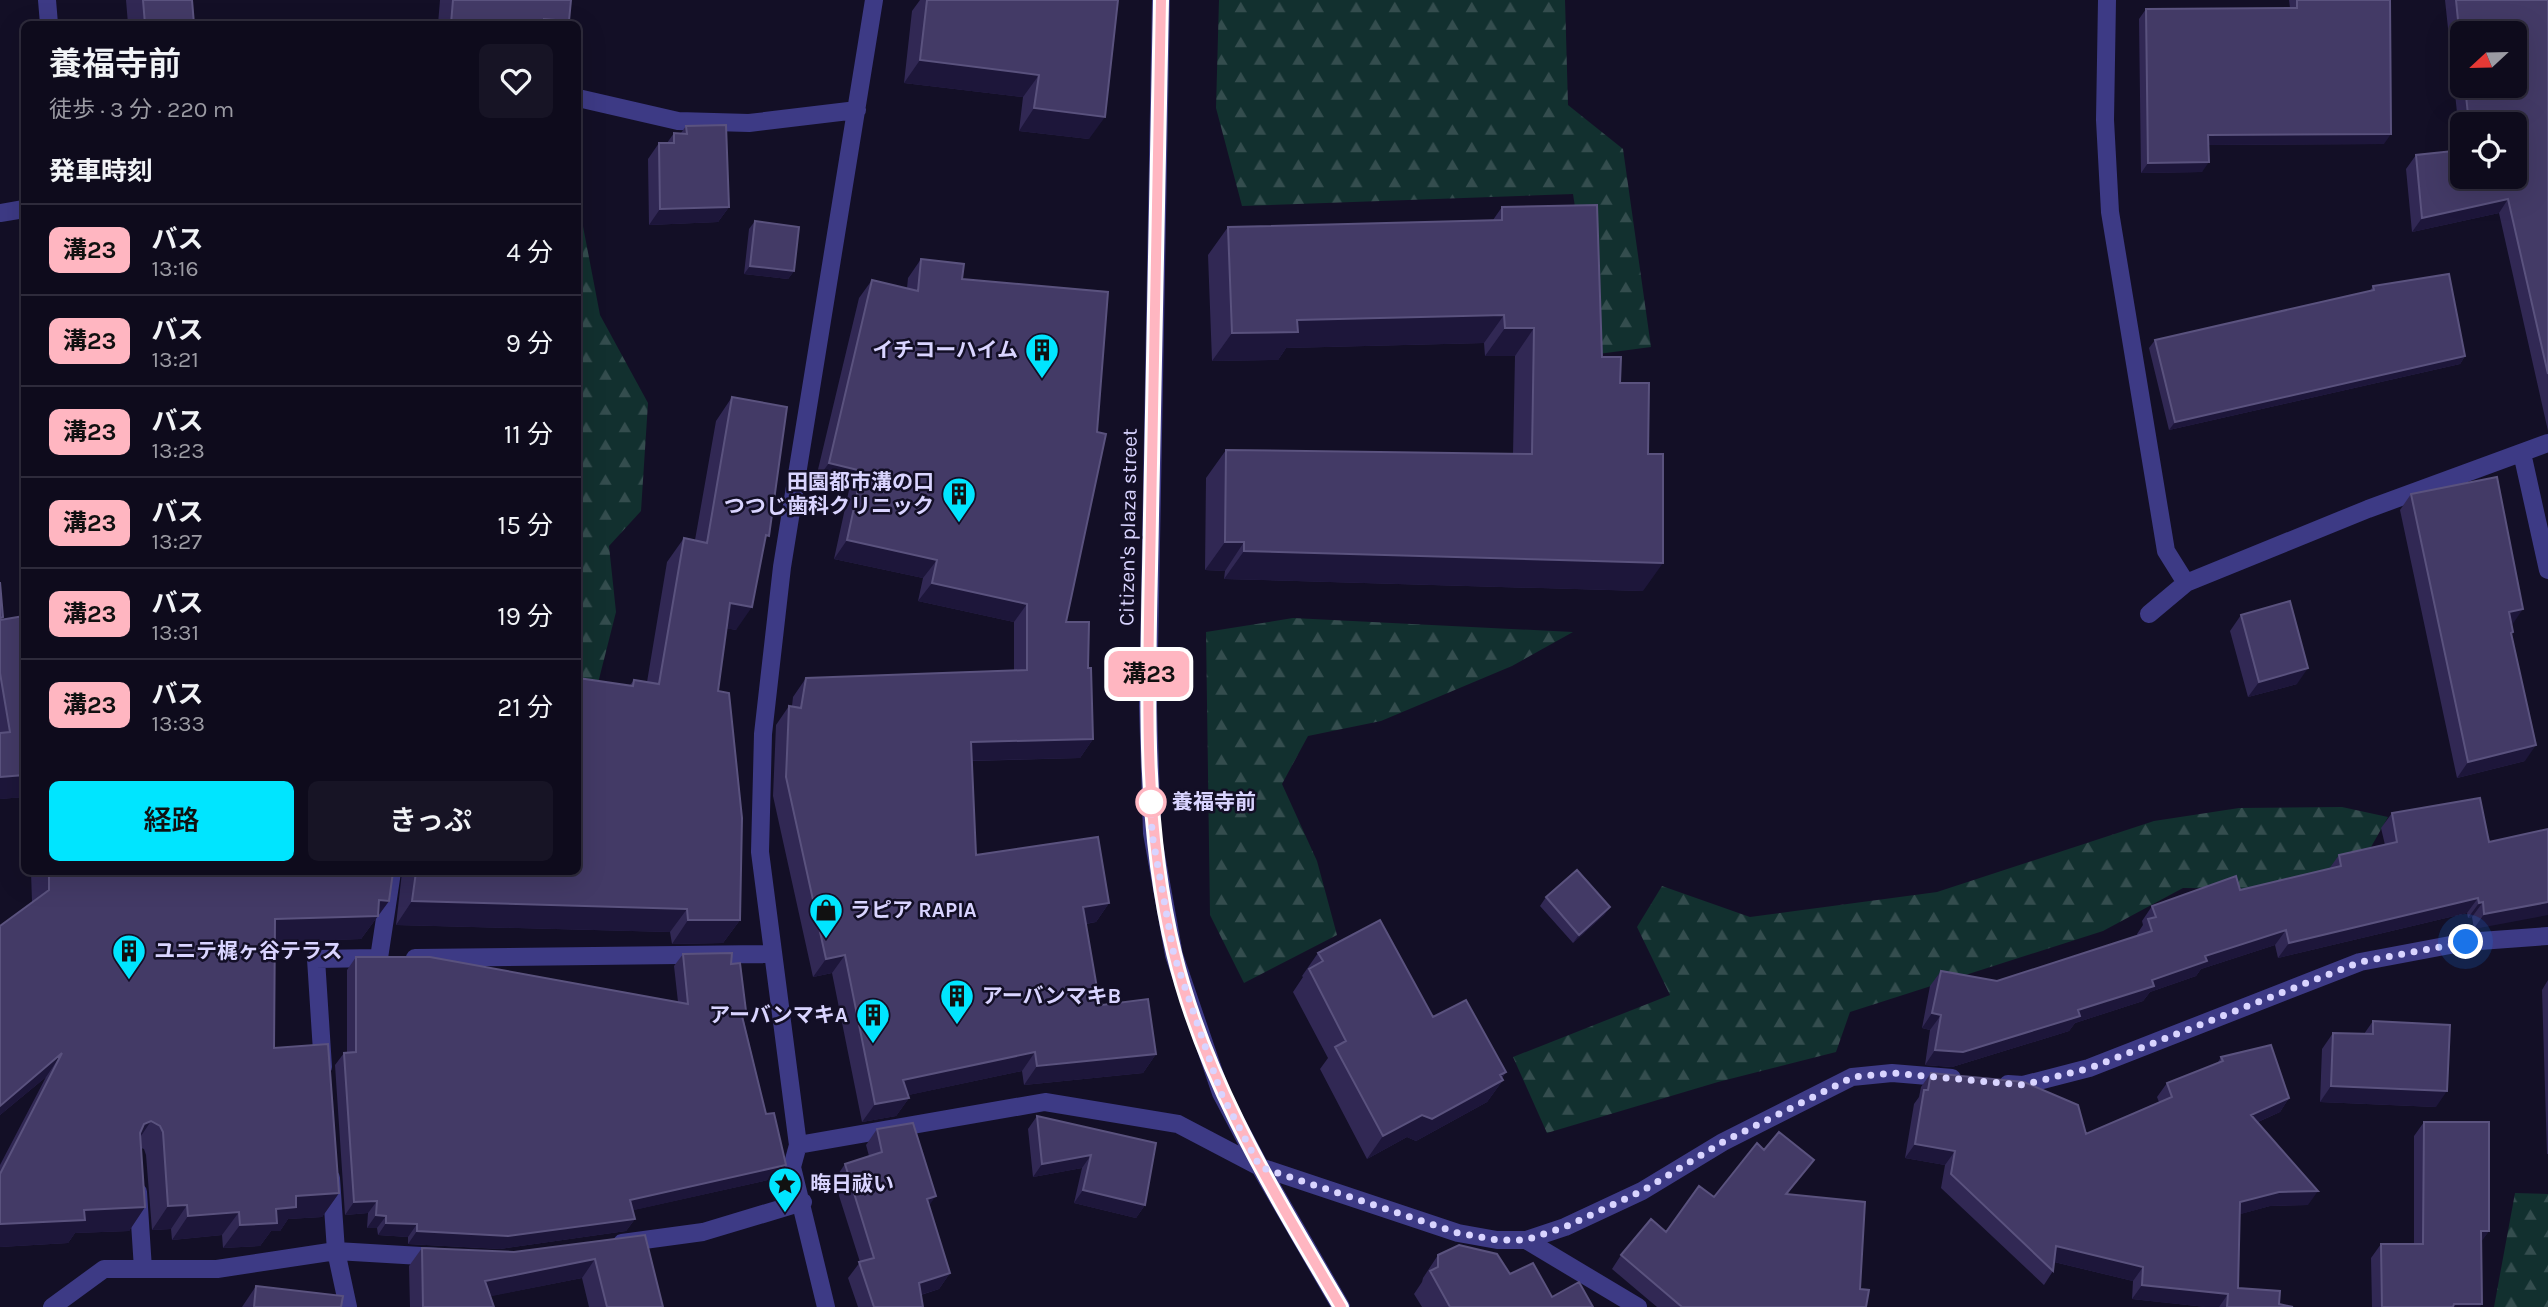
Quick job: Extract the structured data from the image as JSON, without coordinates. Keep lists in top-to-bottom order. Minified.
{"streets":{"street":["Citizen's plaza street"]},"places":{"building":["イチコーハイム","田園都市溝の口 つつじ歯科クリニック","ユニテ梶ヶ谷テラス","アーバンマキB","アーバンマキA"],"other":["養福寺前"],"shop":["ラピア RAPIA"],"place":["晦日祓い"]},"lines":["bus line 溝23"],"north":"left","page":{"on_map":"溝23","heading":[["養福寺前","徒歩 · 3 分 · 220 m"],"発車時刻"],"list":[{"mark":"溝23","name":"バス","note":"13:16","value":"4 分"},{"mark":"溝23","name":"バス","note":"13:21","value":"9 分"},{"mark":"溝23","name":"バス","note":"13:23","value":"11 分"},{"mark":"溝23","name":"バス","note":"13:27","value":"15 分"},{"mark":"溝23","name":"バス","note":"13:31","value":"19 分"},{"mark":"溝23","name":"バス","note":"13:33","value":"21 分"}],"buttons":["経路","きっぷ"]}}
